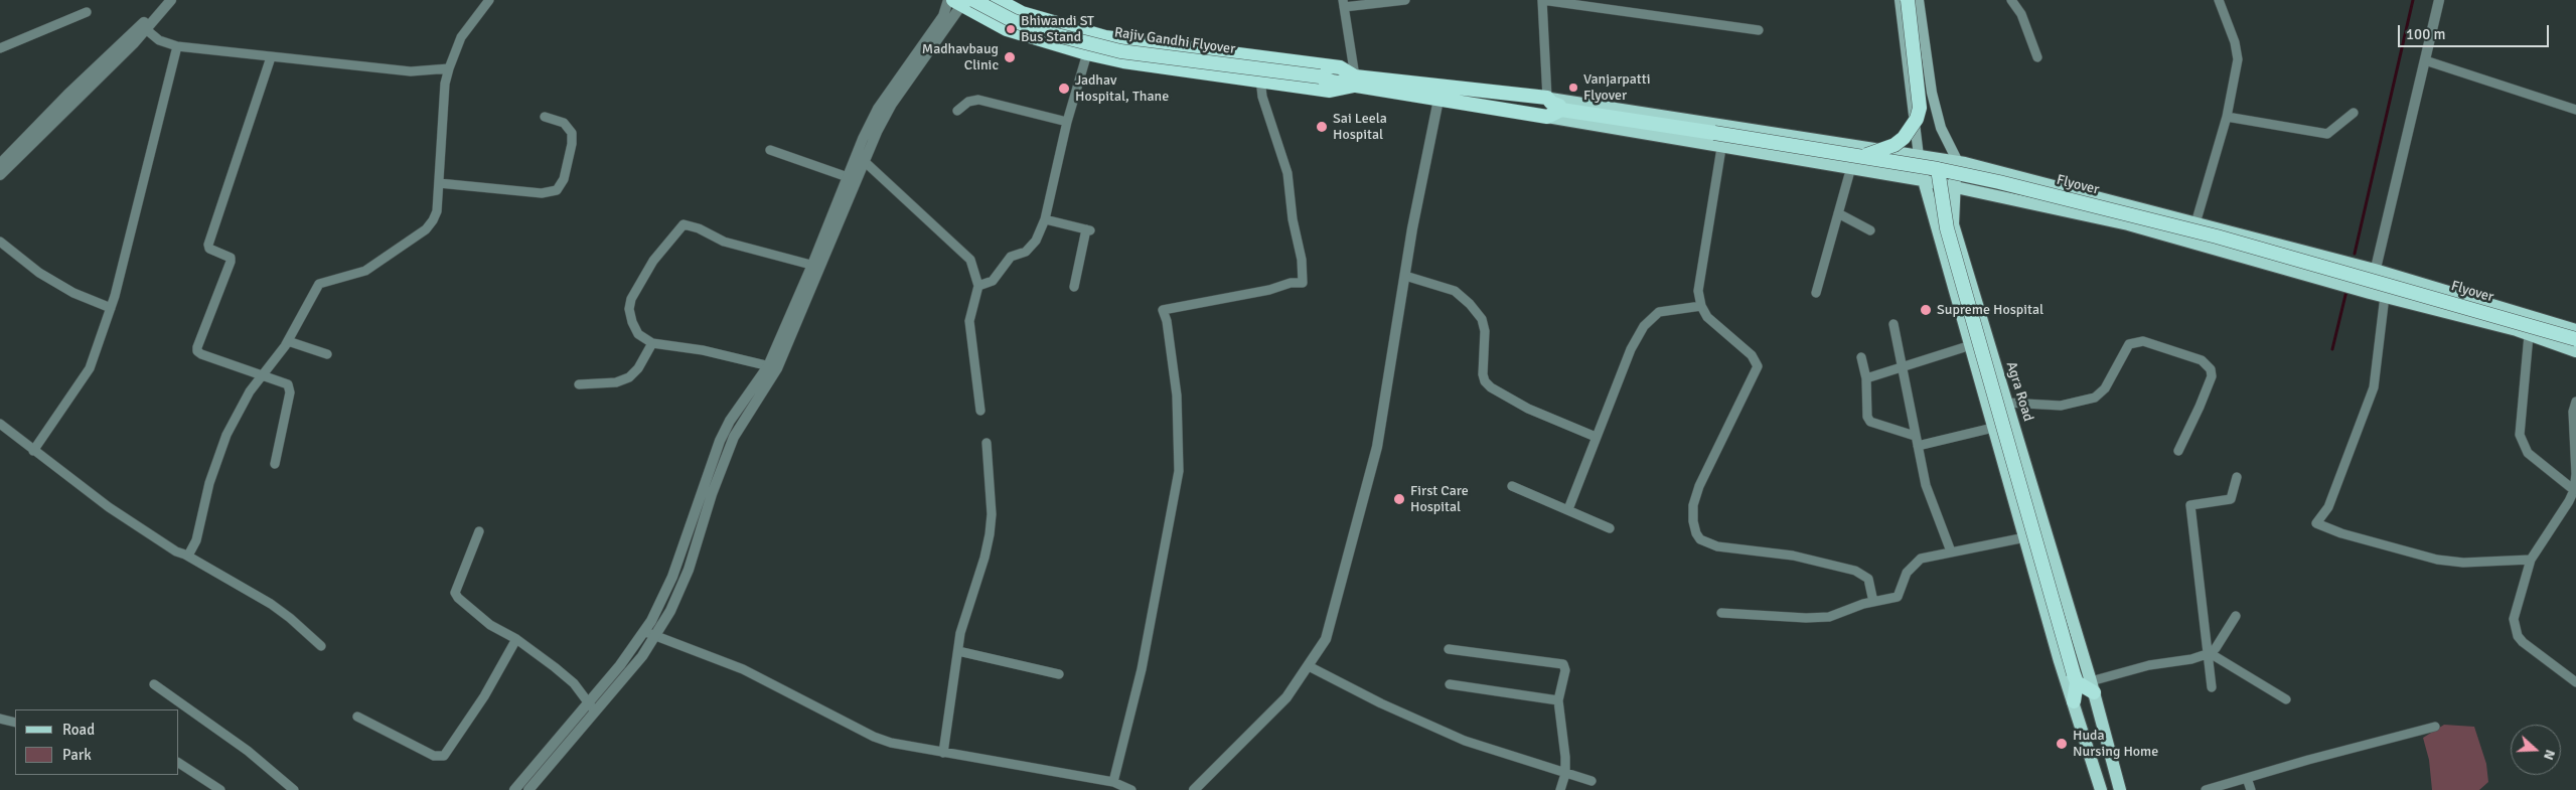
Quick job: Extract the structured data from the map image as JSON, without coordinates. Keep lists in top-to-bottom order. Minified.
{"streets":{"highway":["Rajiv Gandhi Flyover","Flyover"],"main road":["Agra Road"]},"places":["Bhiwandi ST Bus Stand","Madhavbaug Clinic","Vanjarpatti Flyover","Jadhav Hospital, Thane","Sai Leela Hospital","Supreme Hospital","First Care Hospital","Huda Nursing Home"],"legend":["Road","Park"],"scale_bar":"100 m","north":"right"}
